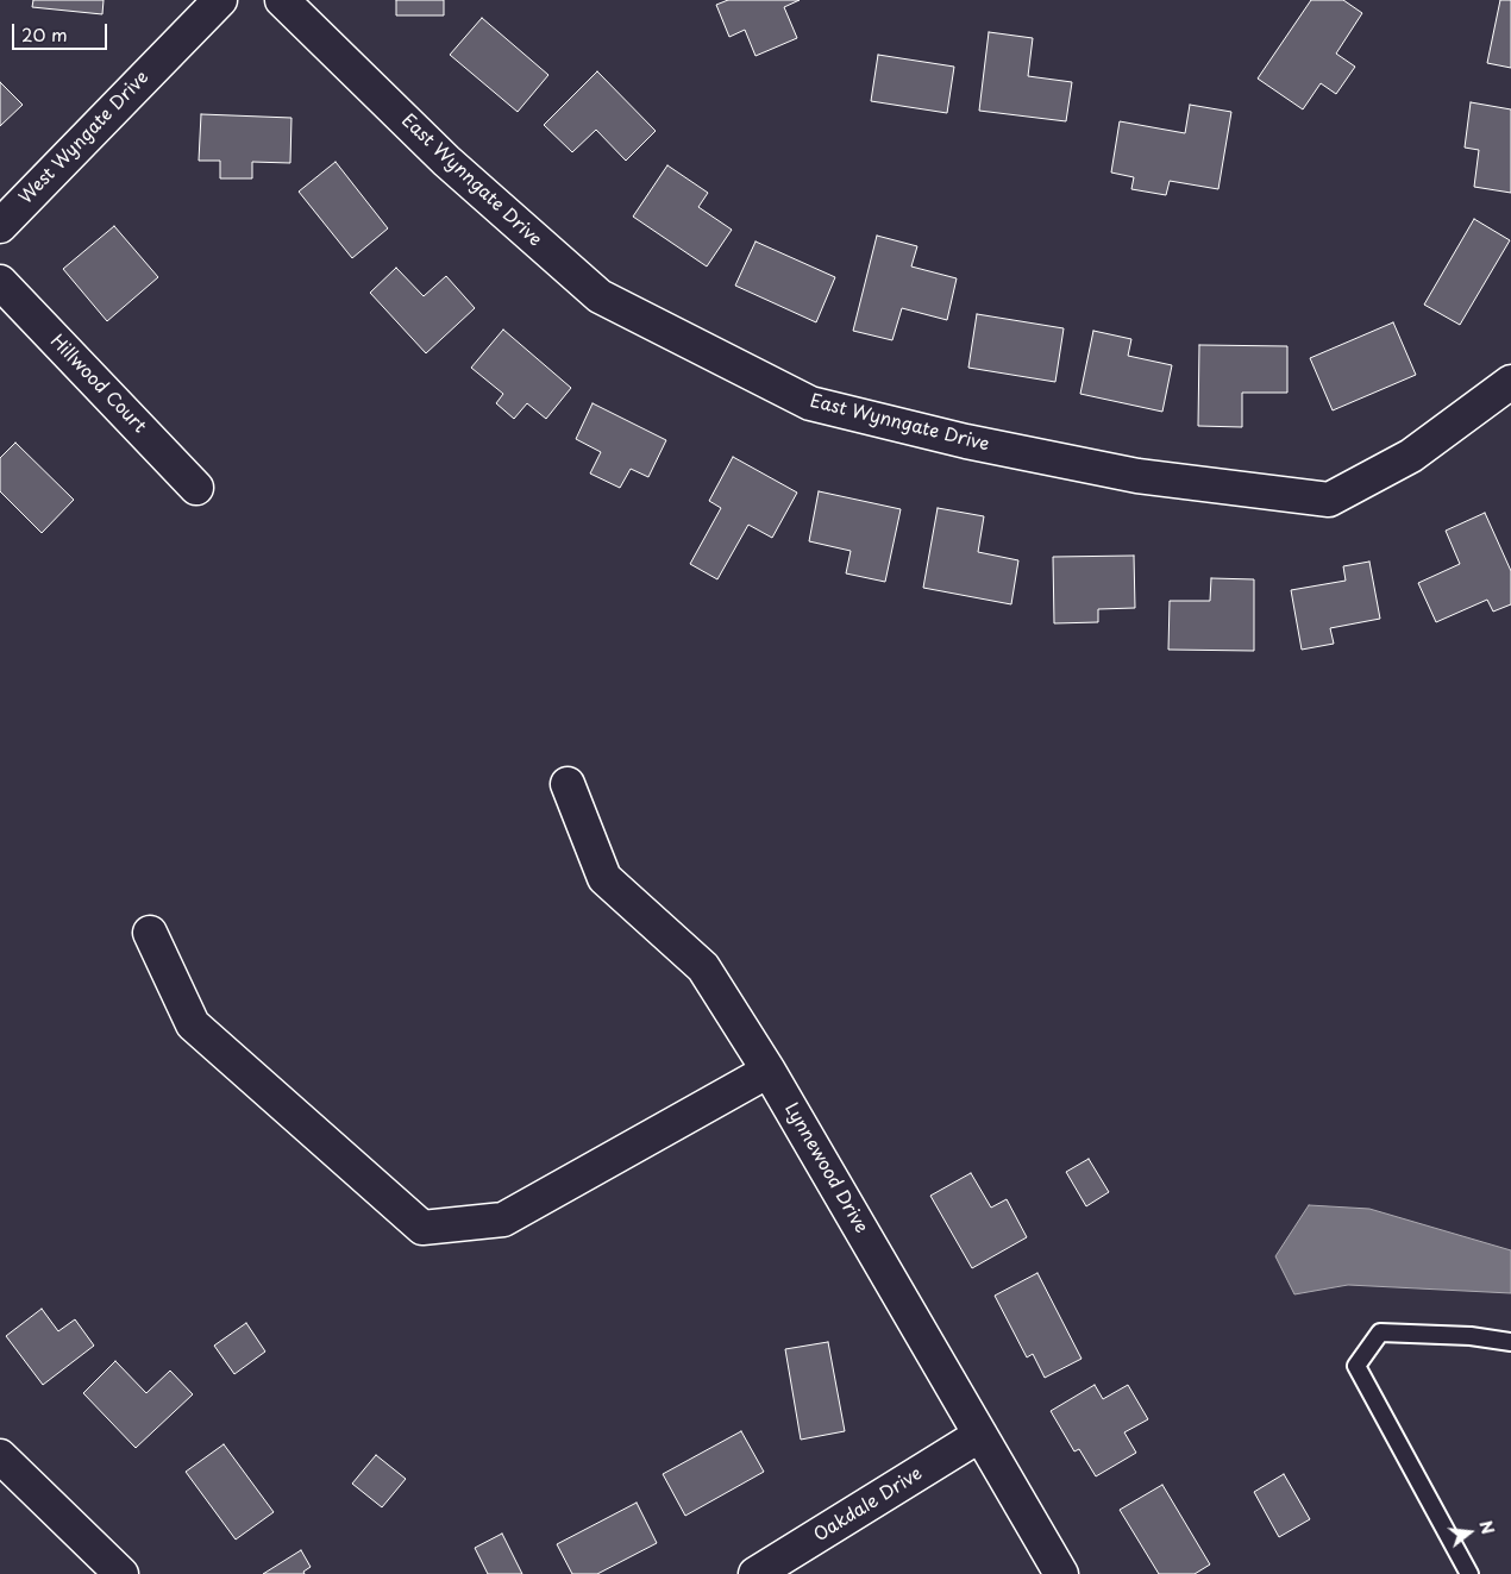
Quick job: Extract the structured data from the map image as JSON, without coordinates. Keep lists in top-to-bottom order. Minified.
{"streets":{"street":["West Wyngate Drive","East Wynngate Drive","Hillwood Court","Lynnewood Drive","Oakdale Drive"]},"crossings":[["Lynnewood Drive","Oakdale Drive"]],"scale_bar":"20 m","north":"right"}
